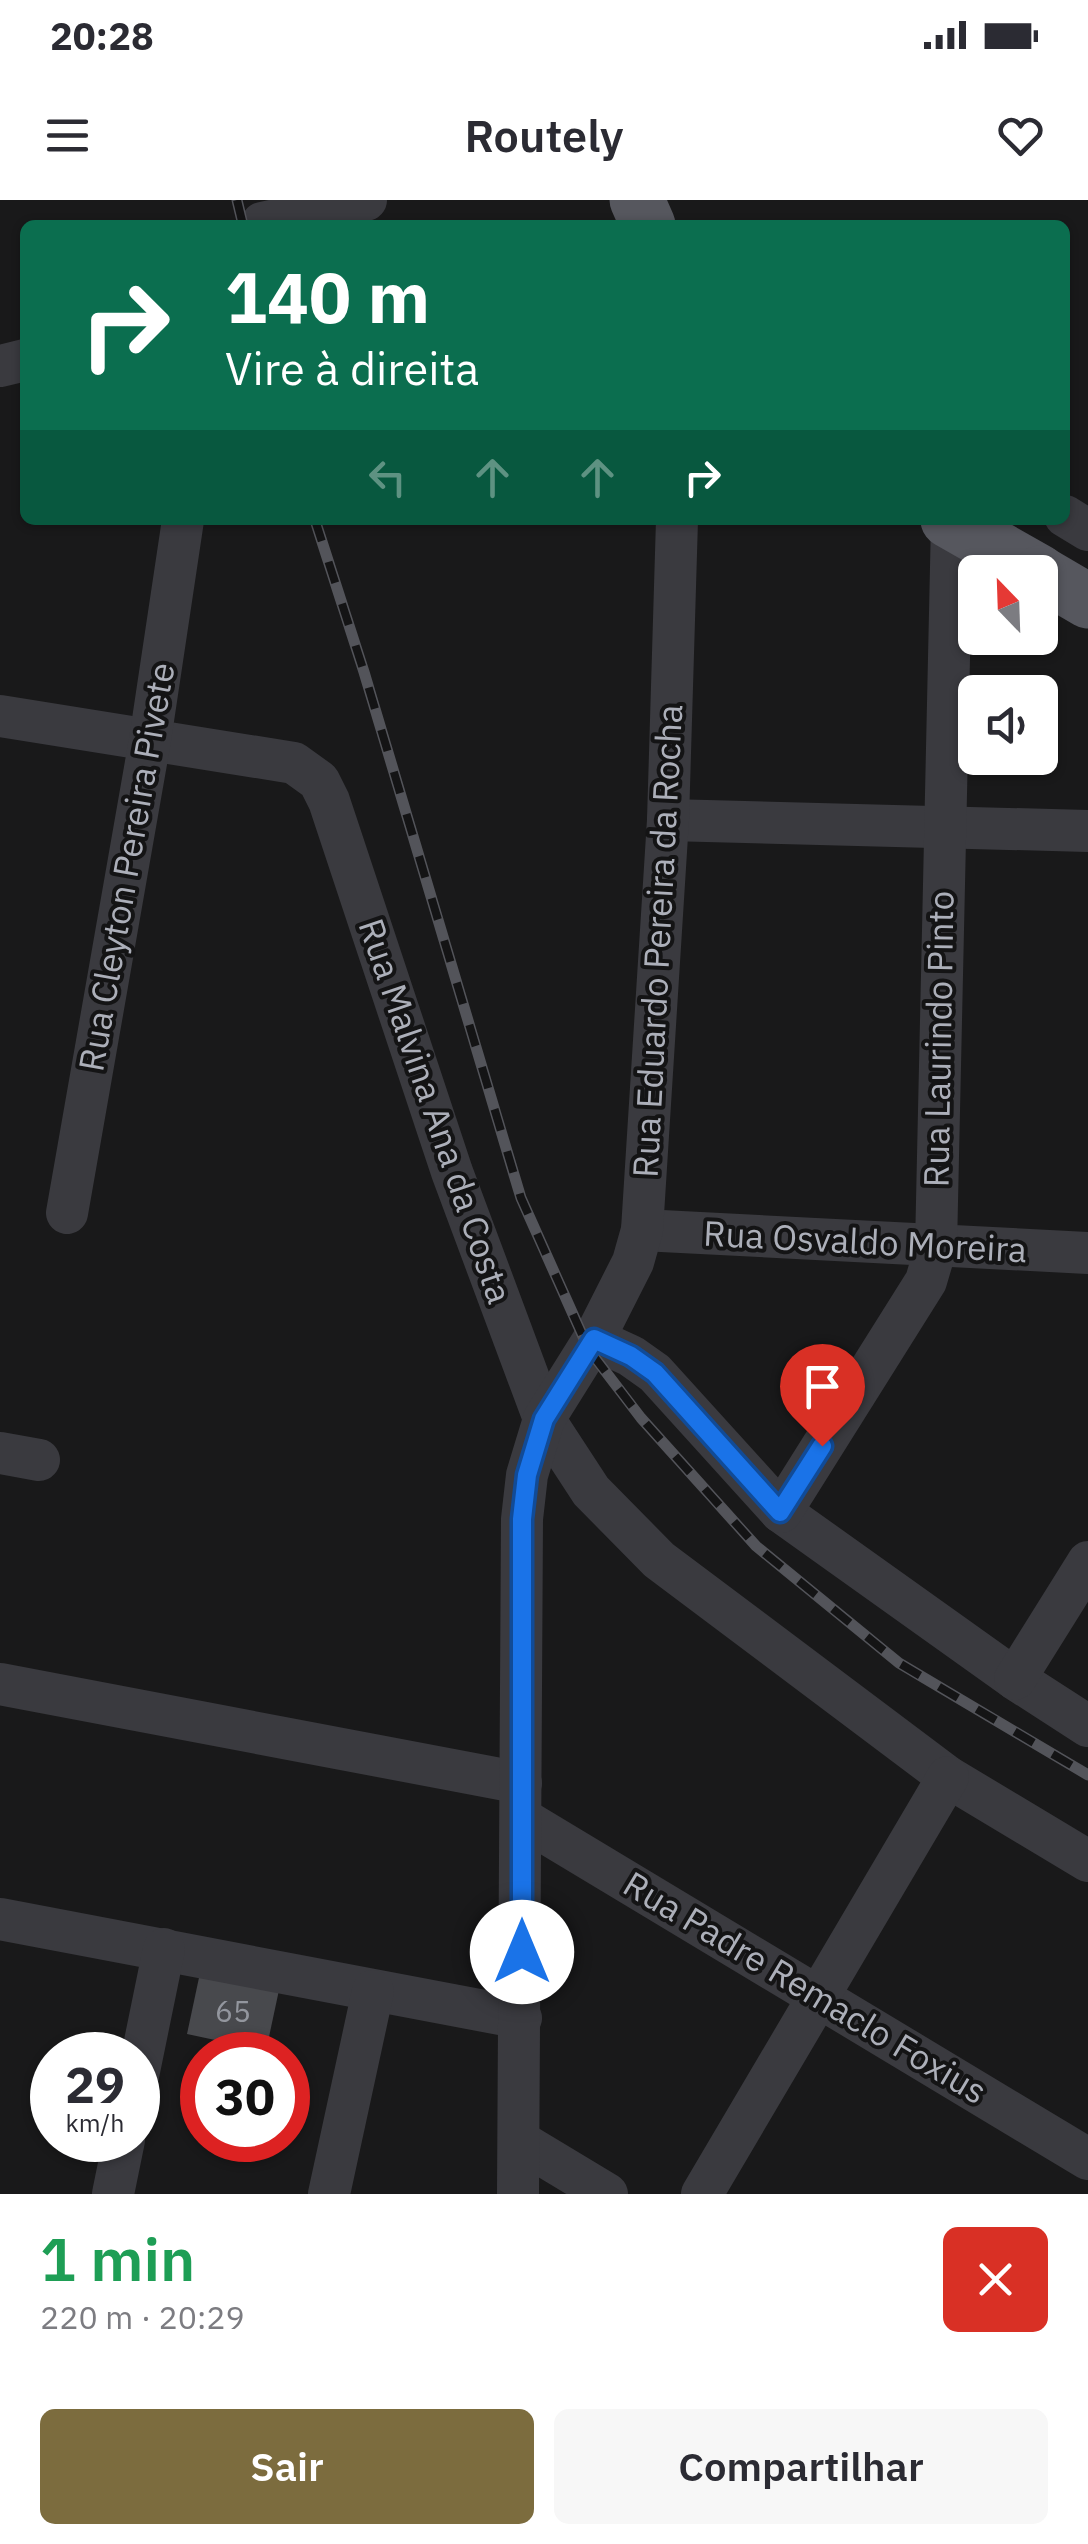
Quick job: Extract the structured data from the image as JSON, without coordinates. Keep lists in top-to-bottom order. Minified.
{"streets":{"street":["Rua Cleyton Pereira Pivete","Rua Eduardo Pereira da Rocha","Rua Laurindo Pinto","Rua Malvina Ana da Costa","Rua Osvaldo Moreira","Rua Padre Remaclo Foxius"]},"crossings":[["Rua Cleyton Pereira Pivete","Rua Malvina Ana da Costa"],["Rua Eduardo Pereira da Rocha","Rua Malvina Ana da Costa"],["Rua Eduardo Pereira da Rocha","Rua Osvaldo Moreira"],["Rua Eduardo Pereira da Rocha","Rua Padre Remaclo Foxius"],["Rua Laurindo Pinto","Rua Osvaldo Moreira"]],"house_numbers":["65"],"north":"top left","page":{"status":"20:28","header":"Routely","turn":["140 m","Vire à direita"],"speed":"29 km/h","limit":"30","heading":["1 min","220 m · 20:29"],"buttons":["Sair","Compartilhar"]}}
